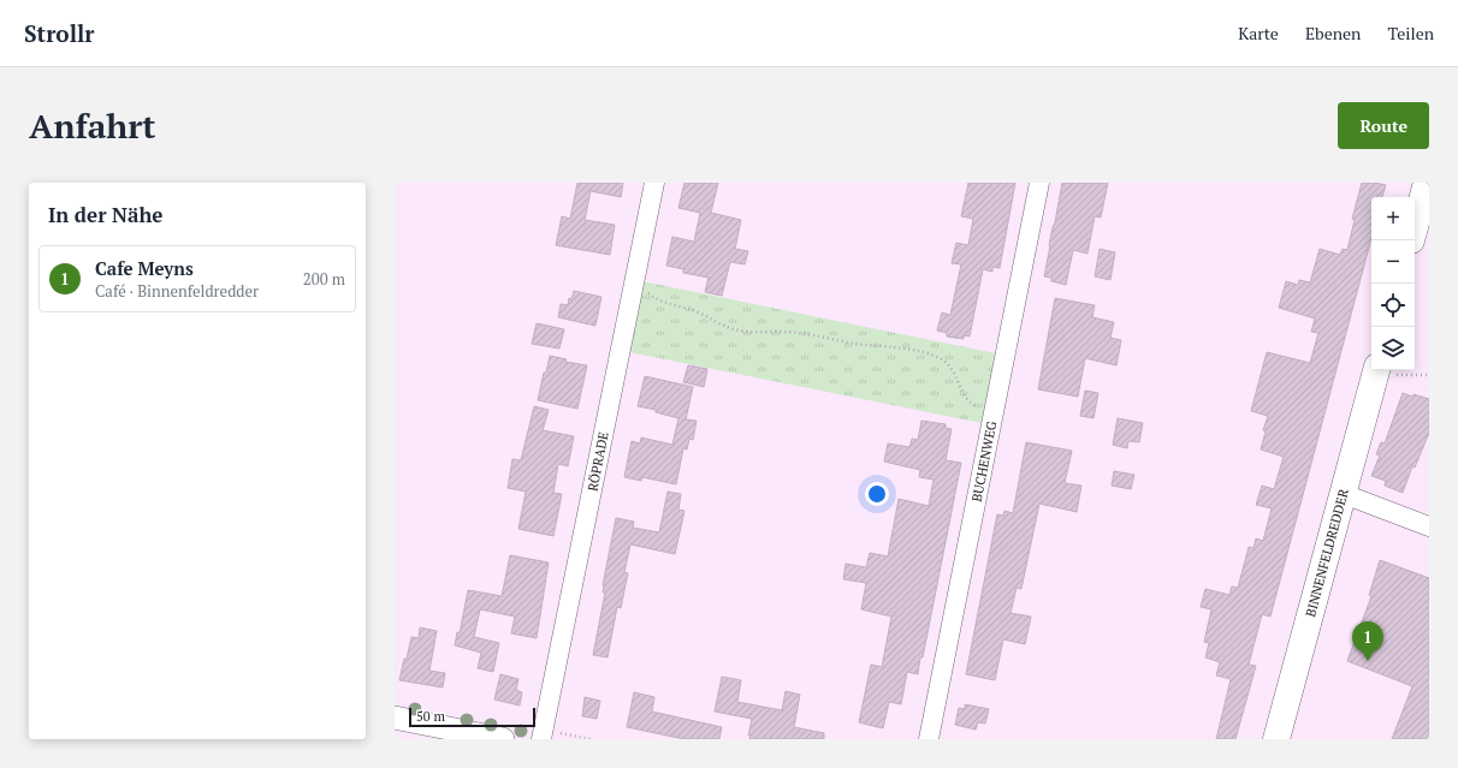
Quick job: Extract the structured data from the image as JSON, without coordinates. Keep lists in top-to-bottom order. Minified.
{"streets":{"main road":["BINNENFELDREDDER"],"street":["RÖPRADE","BUCHENWEG"]},"scale_bar":"50 m","page":{"header":"Strollr","nav":["Karte","Ebenen","Teilen"],"buttons":"Route","title":"Anfahrt","heading":"In der Nähe","map_buttons":["+","−"],"list":[{"mark":"1","name":"Cafe Meyns","note":"Café · Binnenfeldredder","value":"200 m"}],"pins":"1","scale":"50 m"}}
